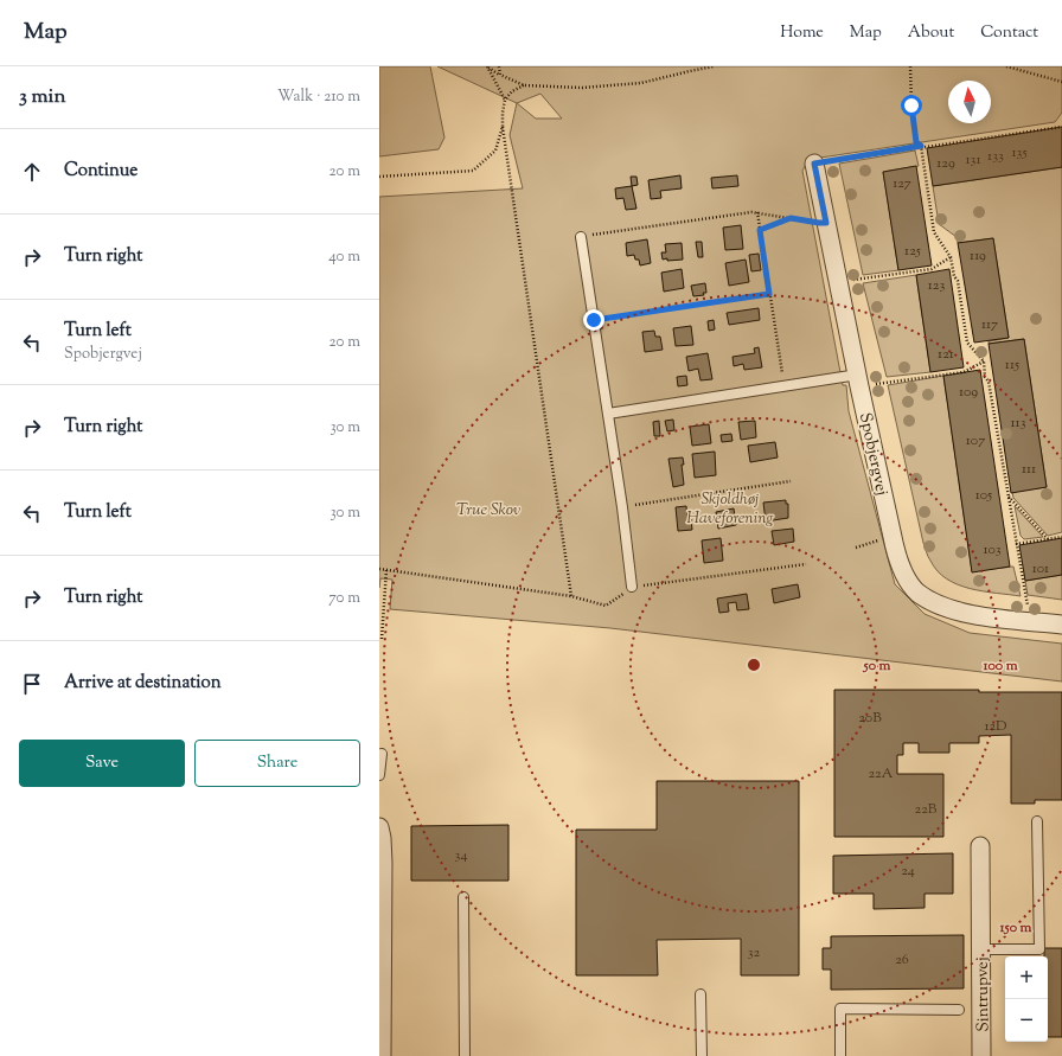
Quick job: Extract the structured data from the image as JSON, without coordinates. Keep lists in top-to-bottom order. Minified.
{"streets":{"street":["Spobjergvej","Sintrupvej"]},"parks":["Skjoldhøj Haveforening","True Skov"],"house_numbers":["135","133","131","129","127","125","119","123","117","121","115","109","113","107","111","105","103","101","20B","12D","22A","22B","34","24","32","26"],"north":"top","page":{"header":"Map","nav":["Home","Map","About","Contact"],"heading":["3 min","Walk · 210 m"],"list":[["Continue","20 m"],["Turn right","40 m"],["Turn left","Spobjergvej","20 m"],["Turn right","30 m"],["Turn left","30 m"],["Turn right","70 m"],"Arrive at destination"],"buttons":["Save","Share"],"map_buttons":["+","−"]},"rings":["50 m","100 m","150 m"]}
